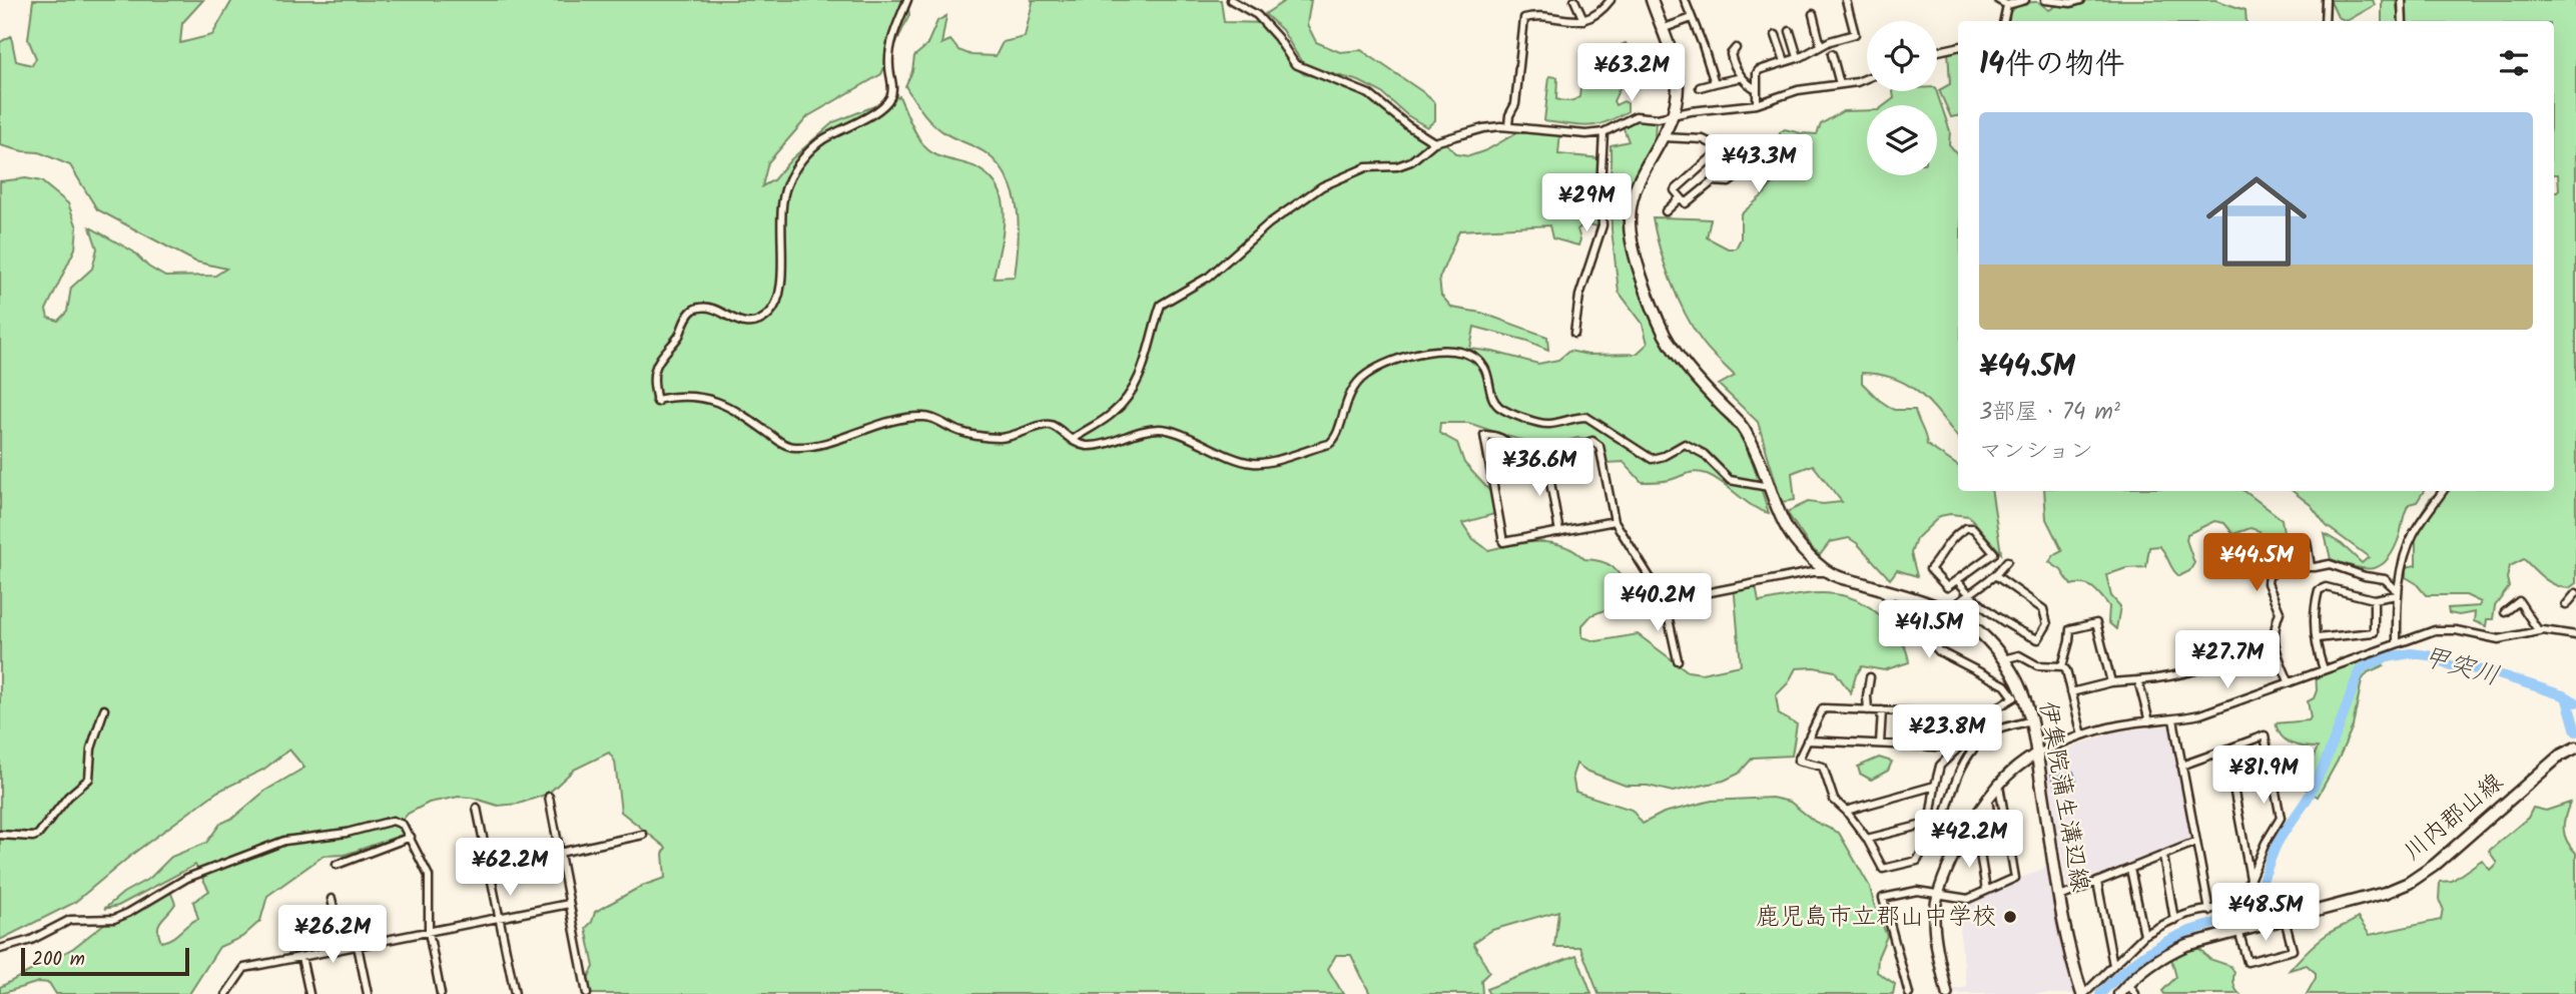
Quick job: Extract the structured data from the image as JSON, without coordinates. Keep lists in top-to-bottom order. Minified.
{"streets":{"main road":["伊集院蒲生溝辺線","川内郡山線"]},"water":["甲突川"],"places":["鹿児島市立郡山中学校"],"scale_bar":"200 m","page":{"heading":"14件の物件","price":["¥63.2M","¥43.3M","¥29M","¥36.6M","¥44.5M","¥40.2M","¥41.5M","¥27.7M","¥23.8M","¥81.9M","¥42.2M","¥62.2M","¥48.5M","¥26.2M"],"list":[{"name":"¥44.5M","note":"3部屋 · 74 m² · マンション"}],"scale":"200 m"}}
